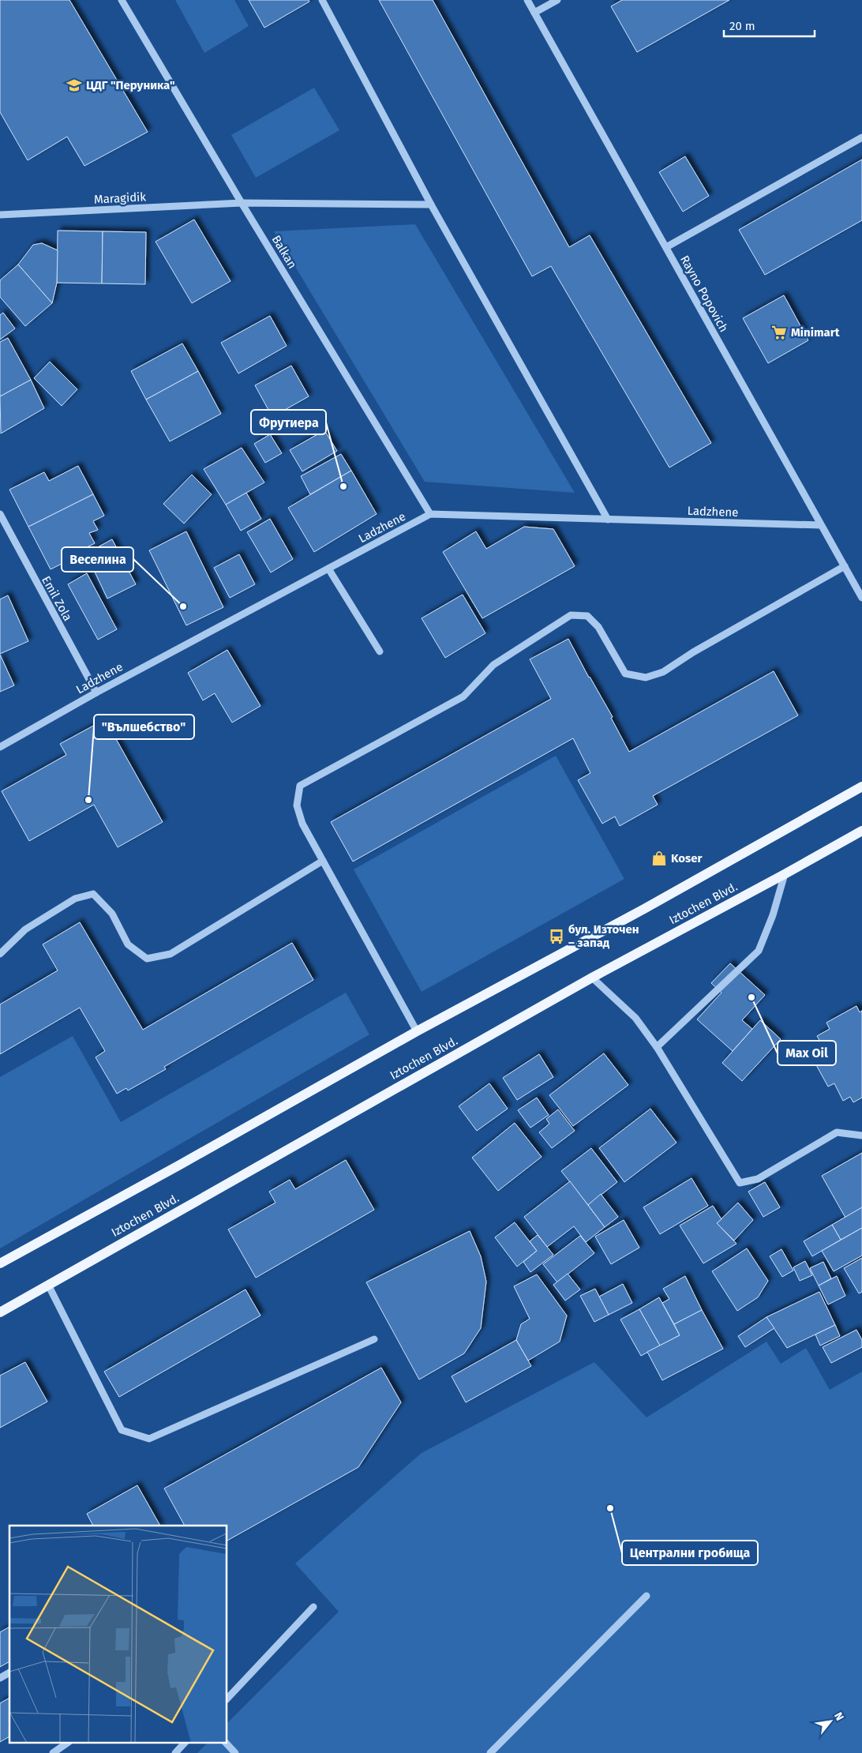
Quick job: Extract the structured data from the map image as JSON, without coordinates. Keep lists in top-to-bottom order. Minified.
{"streets":{"main road":["Iztochen Blvd."],"street":["Maragidik","Balkan","Rayno Popovich","Ladzhene","Emil Zola"]},"crossings":[["Maragidik","Balkan"],["Balkan","Ladzhene"],["Rayno Popovich","Ladzhene"],["Ladzhene","Emil Zola"]],"places":{"school or university":["ЦДГ \"Перуника\""],"supermarket":["Minimart"],"other":["Фрутиера","Веселина","\"Вълшебство\"","Max Oil","Централни гробища"],"shop":["Koser"],"bus stop":["бул. Източен – запад"]},"scale_bar":"20 m","north":"top right"}
